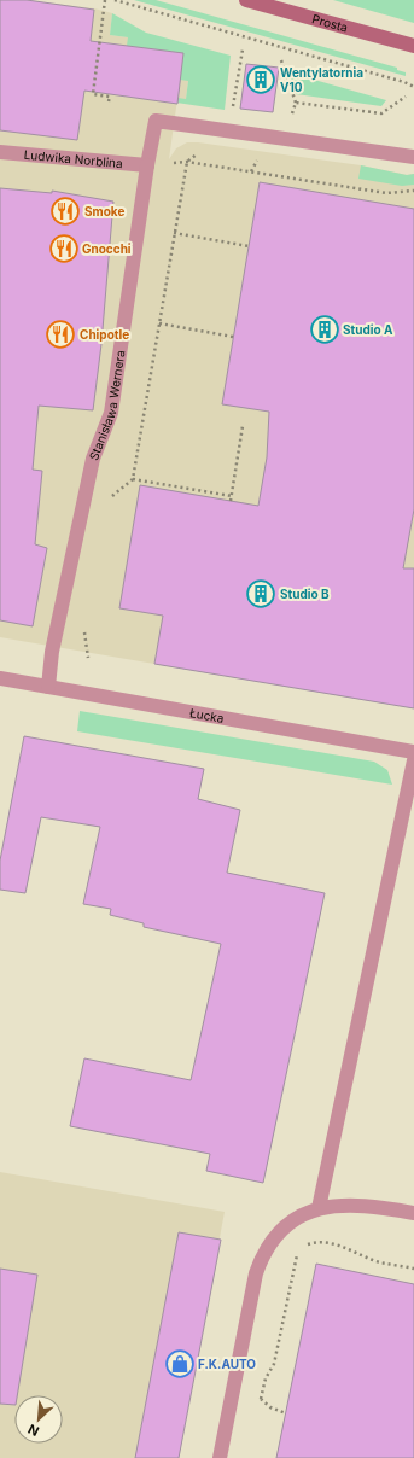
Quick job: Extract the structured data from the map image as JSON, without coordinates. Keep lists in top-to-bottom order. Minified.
{"streets":{"main road":["Prosta"],"street":["Ludwika Norblina","Stanisława Wernera","Łucka"]},"crossings":[["Ludwika Norblina","Stanisława Wernera"],["Stanisława Wernera","Łucka"]],"places":{"building":["Wentylatornia V10","Studio A","Studio B"],"restaurant":["Smoke","Gnocchi","Chipotle"],"shop":["F.K.AUTO"]},"north":"bottom left"}
